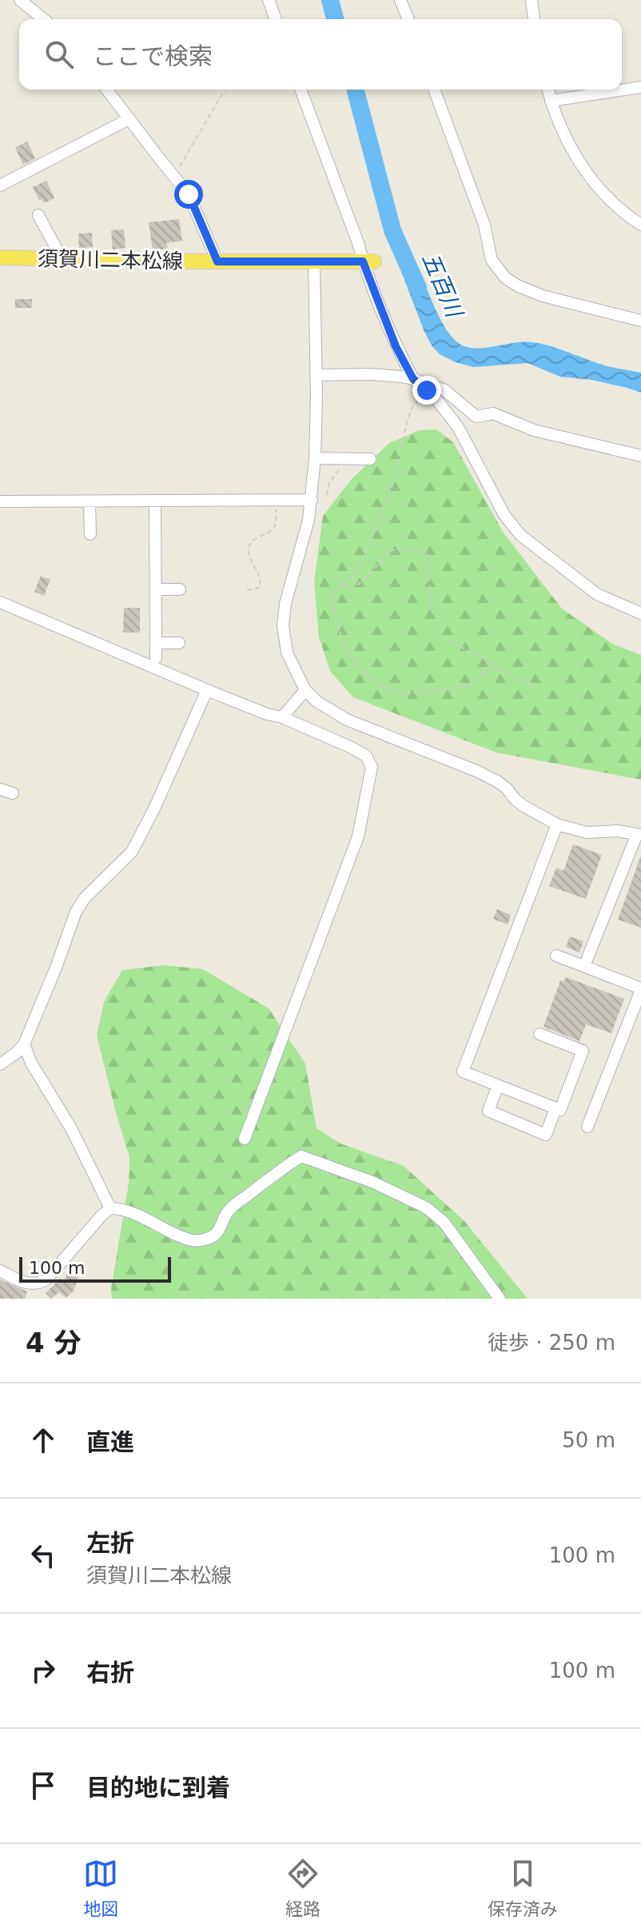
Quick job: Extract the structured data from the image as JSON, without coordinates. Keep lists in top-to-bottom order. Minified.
{"streets":{"main road":["須賀川二本松線"]},"water":["五百川"],"scale_bar":"100 m","page":{"search":"ここで検索","scale":"100 m","heading":["4 分","徒歩 · 250 m"],"list":[["直進","50 m"],["左折","須賀川二本松線","100 m"],["右折","100 m"],"目的地に到着"],"nav":["地図","経路","保存済み"]}}
